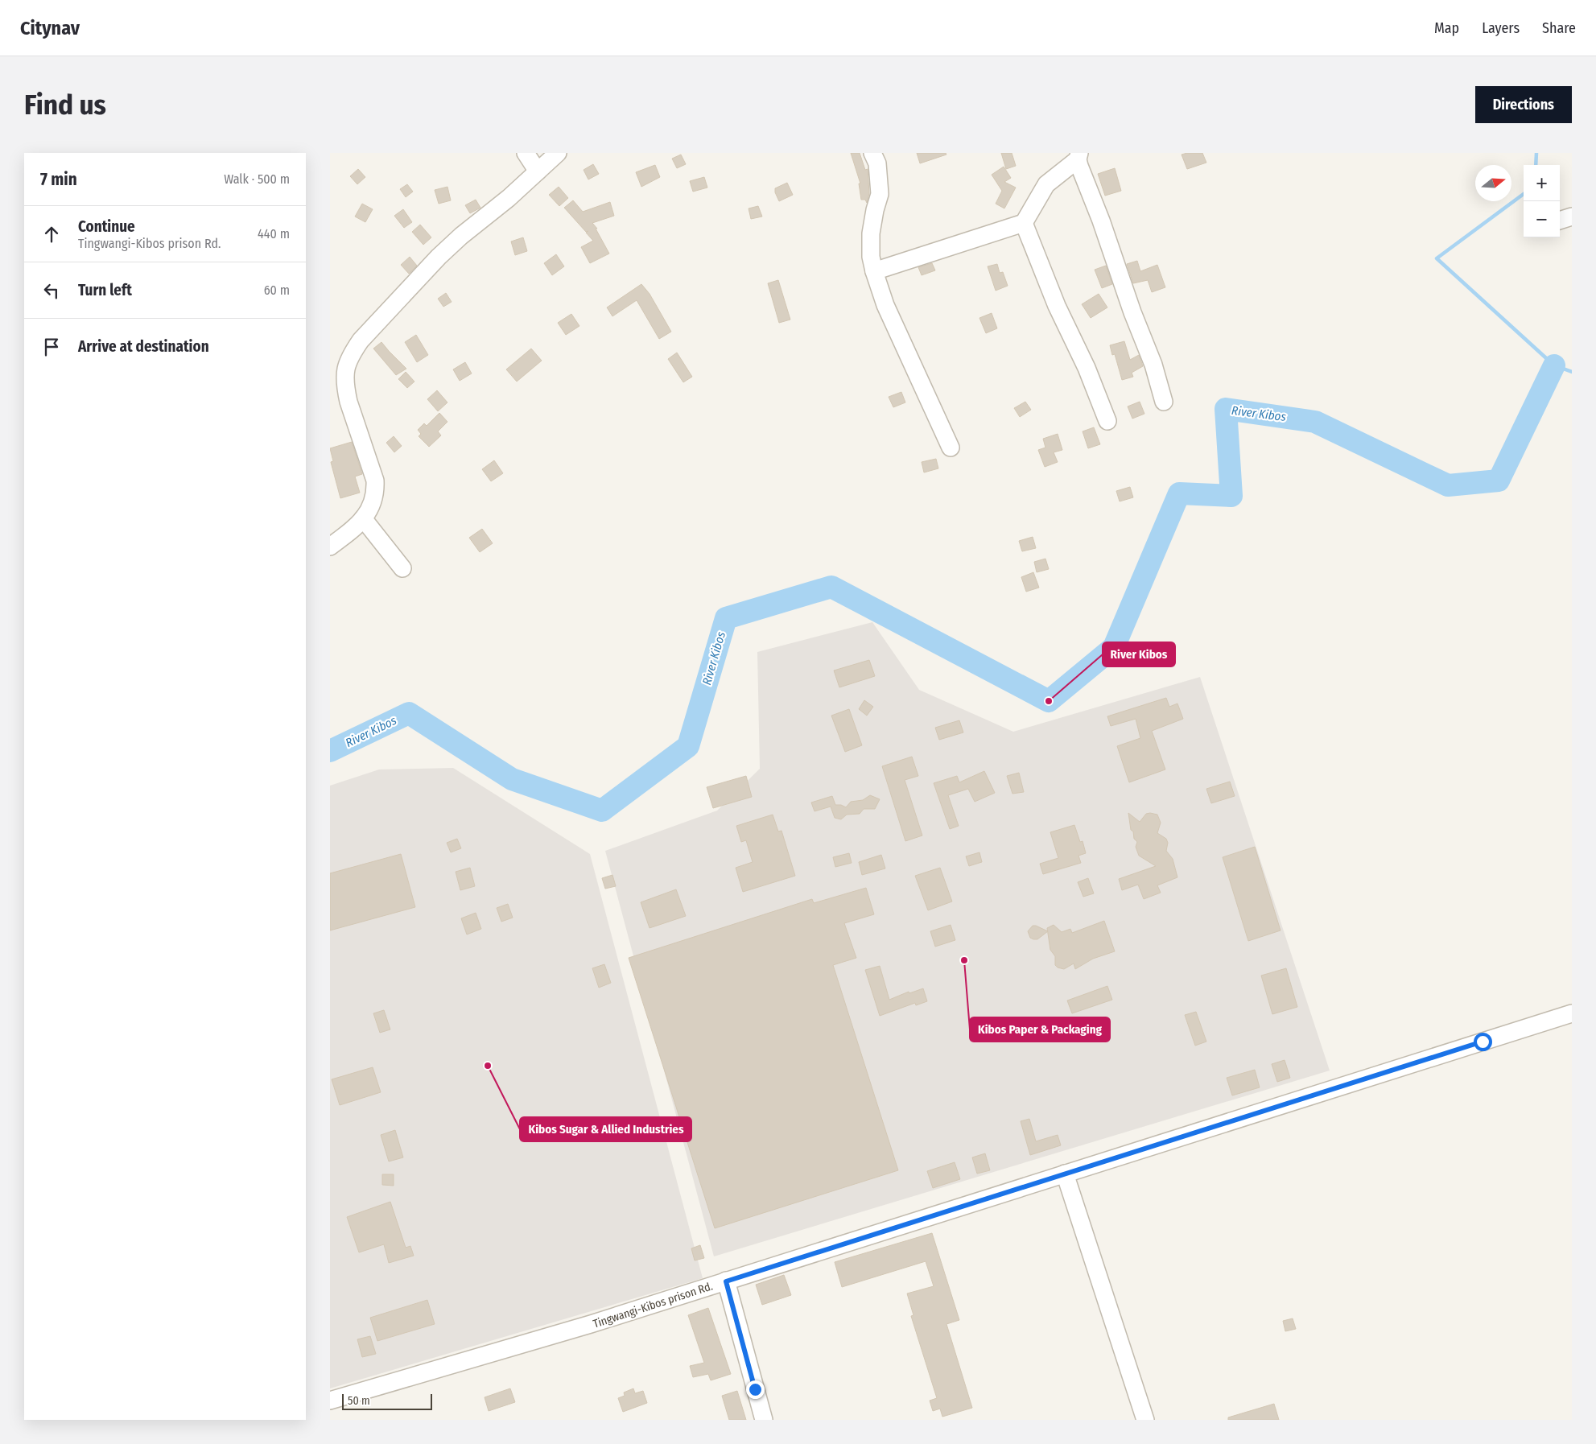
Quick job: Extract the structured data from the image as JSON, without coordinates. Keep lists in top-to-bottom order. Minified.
{"streets":{"street":["Tingwangi-Kibos prison Rd."]},"water":["River Kibos"],"places":["River Kibos","Kibos Paper & Packaging","Kibos Sugar & Allied Industries"],"scale_bar":"50 m","north":"right","page":{"header":"Citynav","nav":["Map","Layers","Share"],"buttons":"Directions","title":"Find us","heading":["7 min","Walk · 500 m"],"map_buttons":["+","−"],"list":[["Continue","Tingwangi-Kibos prison Rd.","440 m"],["Turn left","60 m"],"Arrive at destination"],"scale":"50 m"}}
